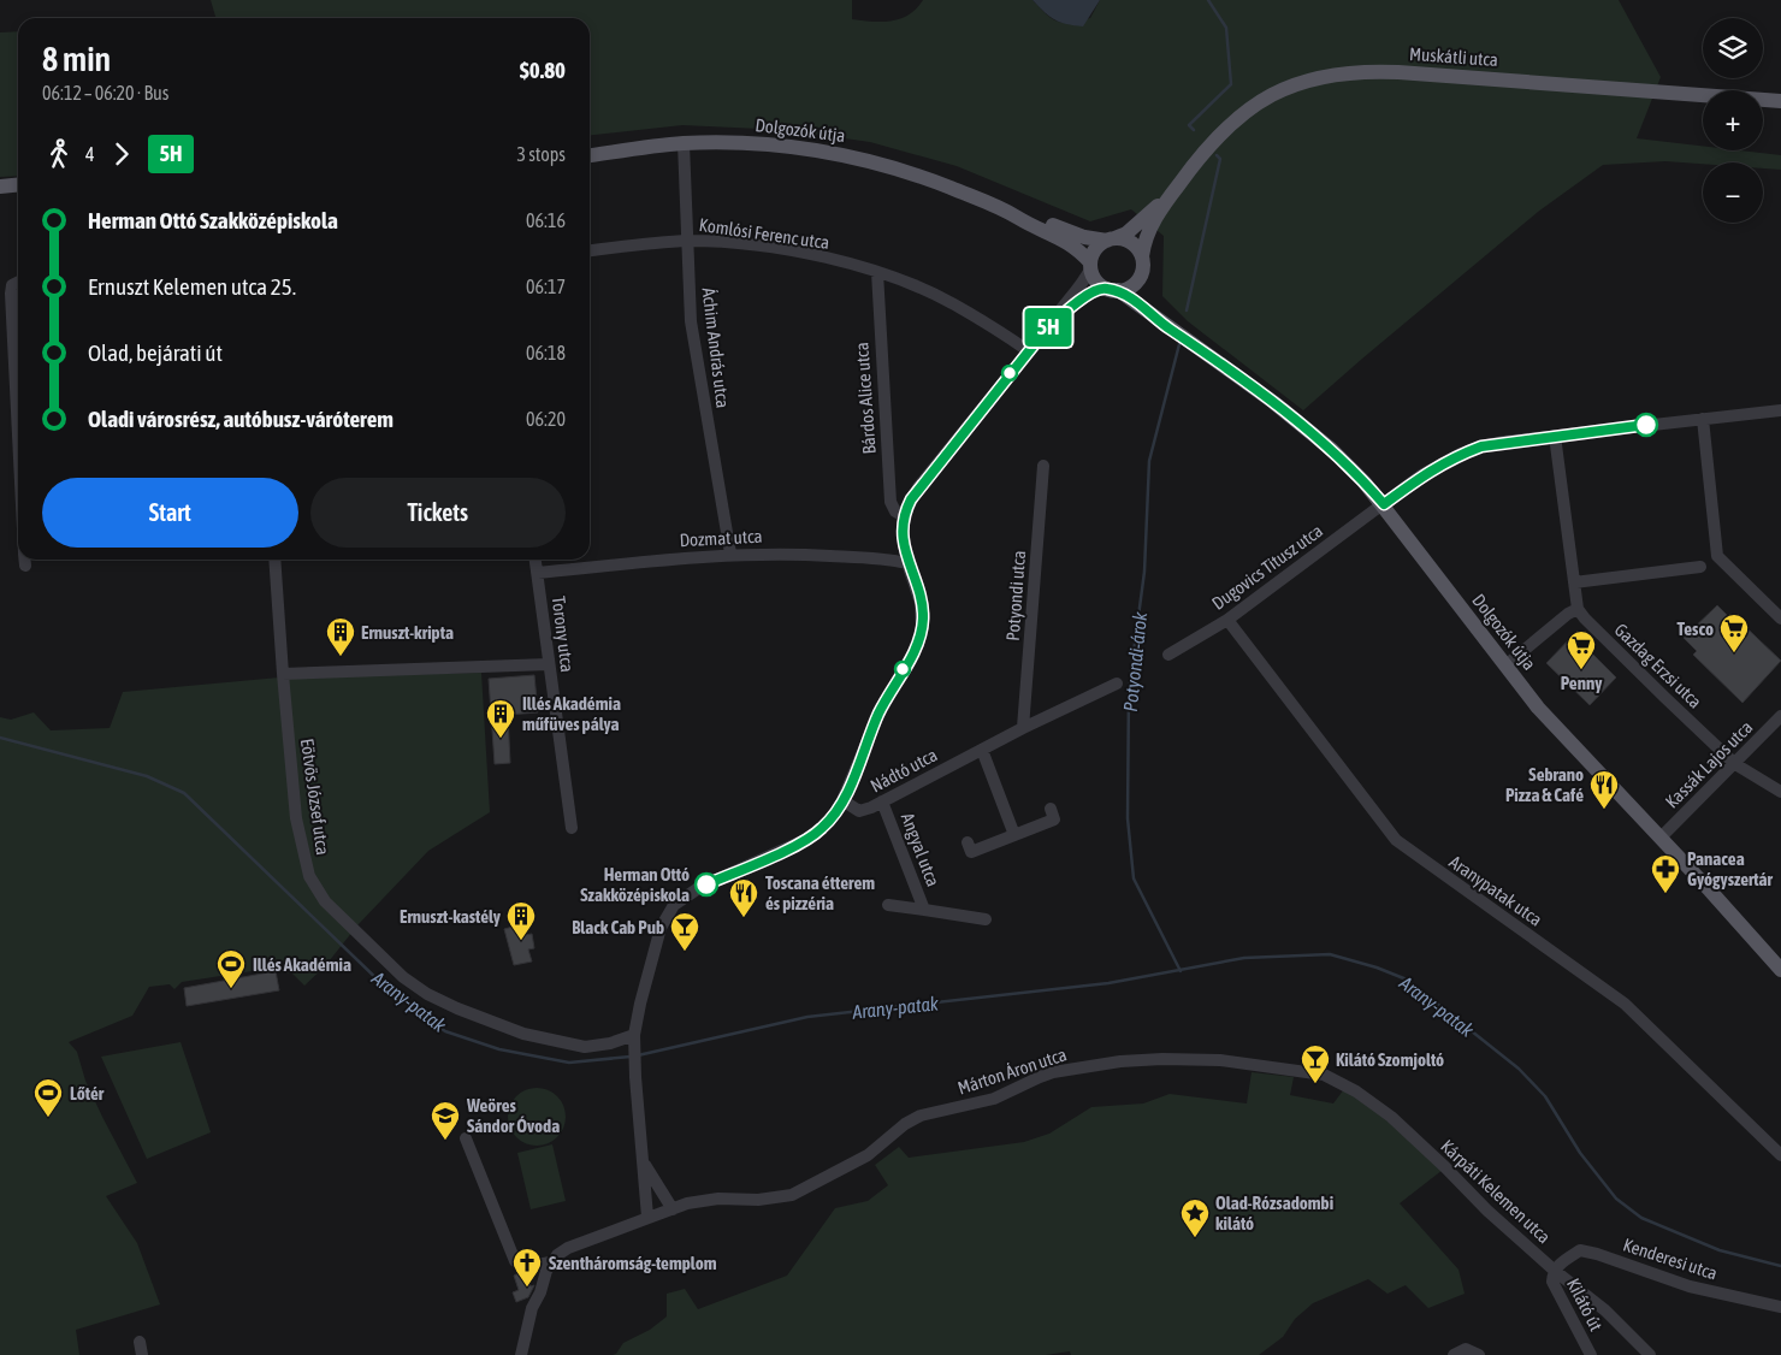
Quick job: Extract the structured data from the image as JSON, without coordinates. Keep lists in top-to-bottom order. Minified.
{"streets":{"main road":["Muskátli utca","Dolgozók útja"],"street":["Komlósi Ferenc utca","Áchim András utca","Bárdos Alice utca","Dozmat utca","Dugovics Titusz utca","Potyondi utca","Torony utca","Gazdag Erzsi utca","Kassák Lajos utca","Nádtó utca","Eötvös József utca","Angyal utca","Aranypatak utca","Márton Áron utca","Kárpáti Kelemen utca","Kenderesi utca","Kilátó út"]},"crossings":[["Muskátli utca","Dolgozók útja"],["Dolgozók útja","Áchim András utca"],["Dolgozók útja","Dugovics Titusz utca"],["Dolgozók útja","Kassák Lajos utca"],["Komlósi Ferenc utca","Áchim András utca"],["Komlósi Ferenc utca","Bárdos Alice utca"],["Áchim András utca","Dozmat utca"],["Dozmat utca","Torony utca"],["Dugovics Titusz utca","Aranypatak utca"],["Potyondi utca","Nádtó utca"],["Gazdag Erzsi utca","Kassák Lajos utca"],["Nádtó utca","Angyal utca"],["Márton Áron utca","Kárpáti Kelemen utca"],["Kárpáti Kelemen utca","Kenderesi utca"],["Kárpáti Kelemen utca","Kilátó út"],["Kenderesi utca","Kilátó út"]],"water":["Potyondi-árok","Arany-patak"],"places":{"supermarket":["Tesco","Penny"],"building":["Ernuszt-kripta","Illés Akadémia műfüves pálya","Ernuszt-kastély"],"restaurant":["Sebrano Pizza & Café","Toscana étterem és pizzéria"],"other":["Herman Ottó Szakközépiskola"],"pharmacy":["Panacea Gyógyszertár"],"bar":["Black Cab Pub","Kilátó Szomjoltó"],"sports":["Illés Akadémia","Lőtér"],"school or university":["Weöres Sándor Óvoda"],"place":["Olad-Rózsadombi kilátó"],"church":["Szentháromság-templom"]},"lines":["bus line 5H"],"page":{"on_map":"5H","map_buttons":["+","−"],"heading":["8 min","06:12 – 06:20 · Bus","$0.80"],"legs":["4","5H","3 stops"],"list":[{"name":"Herman Ottó Szakközépiskola","value":"06:16"},{"name":"Ernuszt Kelemen utca 25.","value":"06:17"},{"name":"Olad, bejárati út","value":"06:18"},{"name":"Oladi városrész, autóbusz-váróterem","value":"06:20"}],"buttons":["Start","Tickets"]}}
